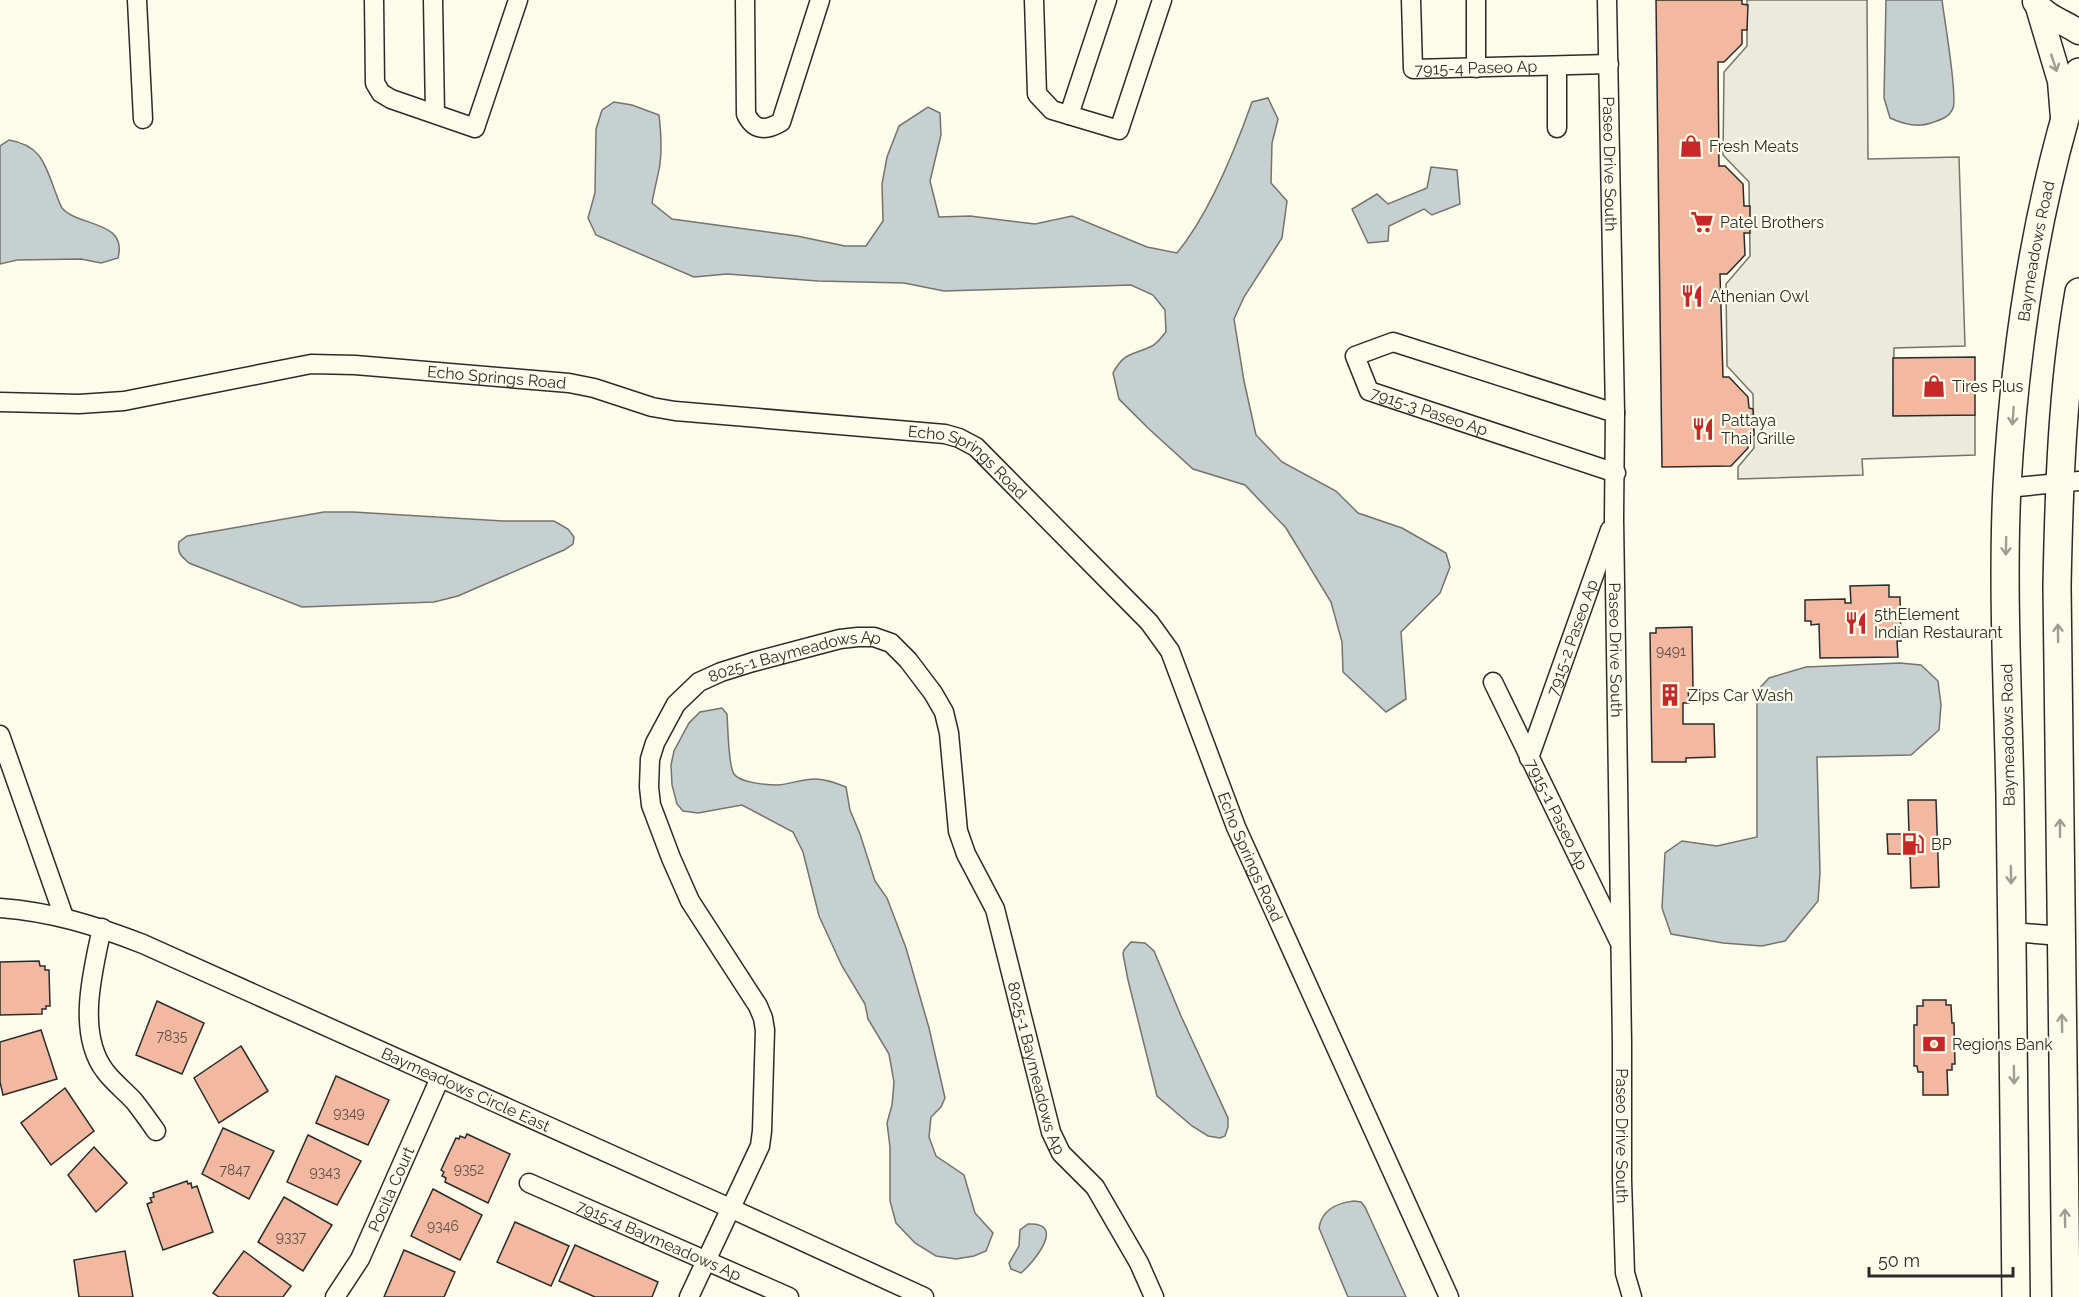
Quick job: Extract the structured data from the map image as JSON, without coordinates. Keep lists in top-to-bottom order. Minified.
{"streets":{"main road":["Baymeadows Road"],"street":["7915-4 Paseo Ap","Paseo Drive South","Echo Springs Road","7915-3 Paseo Ap","7915-2 Paseo Ap","8025-1 Baymeadows Ap","7915-1 Paseo Ap","Baymeadows Circle East","Pocita Court","7915-4 Baymeadows Ap"]},"crossings":[["7915-4 Paseo Ap","Paseo Drive South"],["Paseo Drive South","7915-3 Paseo Ap"],["Paseo Drive South","7915-2 Paseo Ap"],["Paseo Drive South","7915-1 Paseo Ap"],["7915-2 Paseo Ap","7915-1 Paseo Ap"],["8025-1 Baymeadows Ap","Baymeadows Circle East"],["8025-1 Baymeadows Ap","7915-4 Baymeadows Ap"],["Baymeadows Circle East","Pocita Court"]],"places":{"shop":["Fresh Meats","Tires Plus"],"supermarket":["Patel Brothers"],"restaurant":["Athenian Owl","Pattaya Thai Grille","5thElement Indian Restaurant"],"building":["Zips Car Wash"],"fuel station":["BP"],"bank":["Regions Bank"]},"house_numbers":["9491","7835","9349","9352","7847","9343","9346","9337"],"scale_bar":"50 m"}
